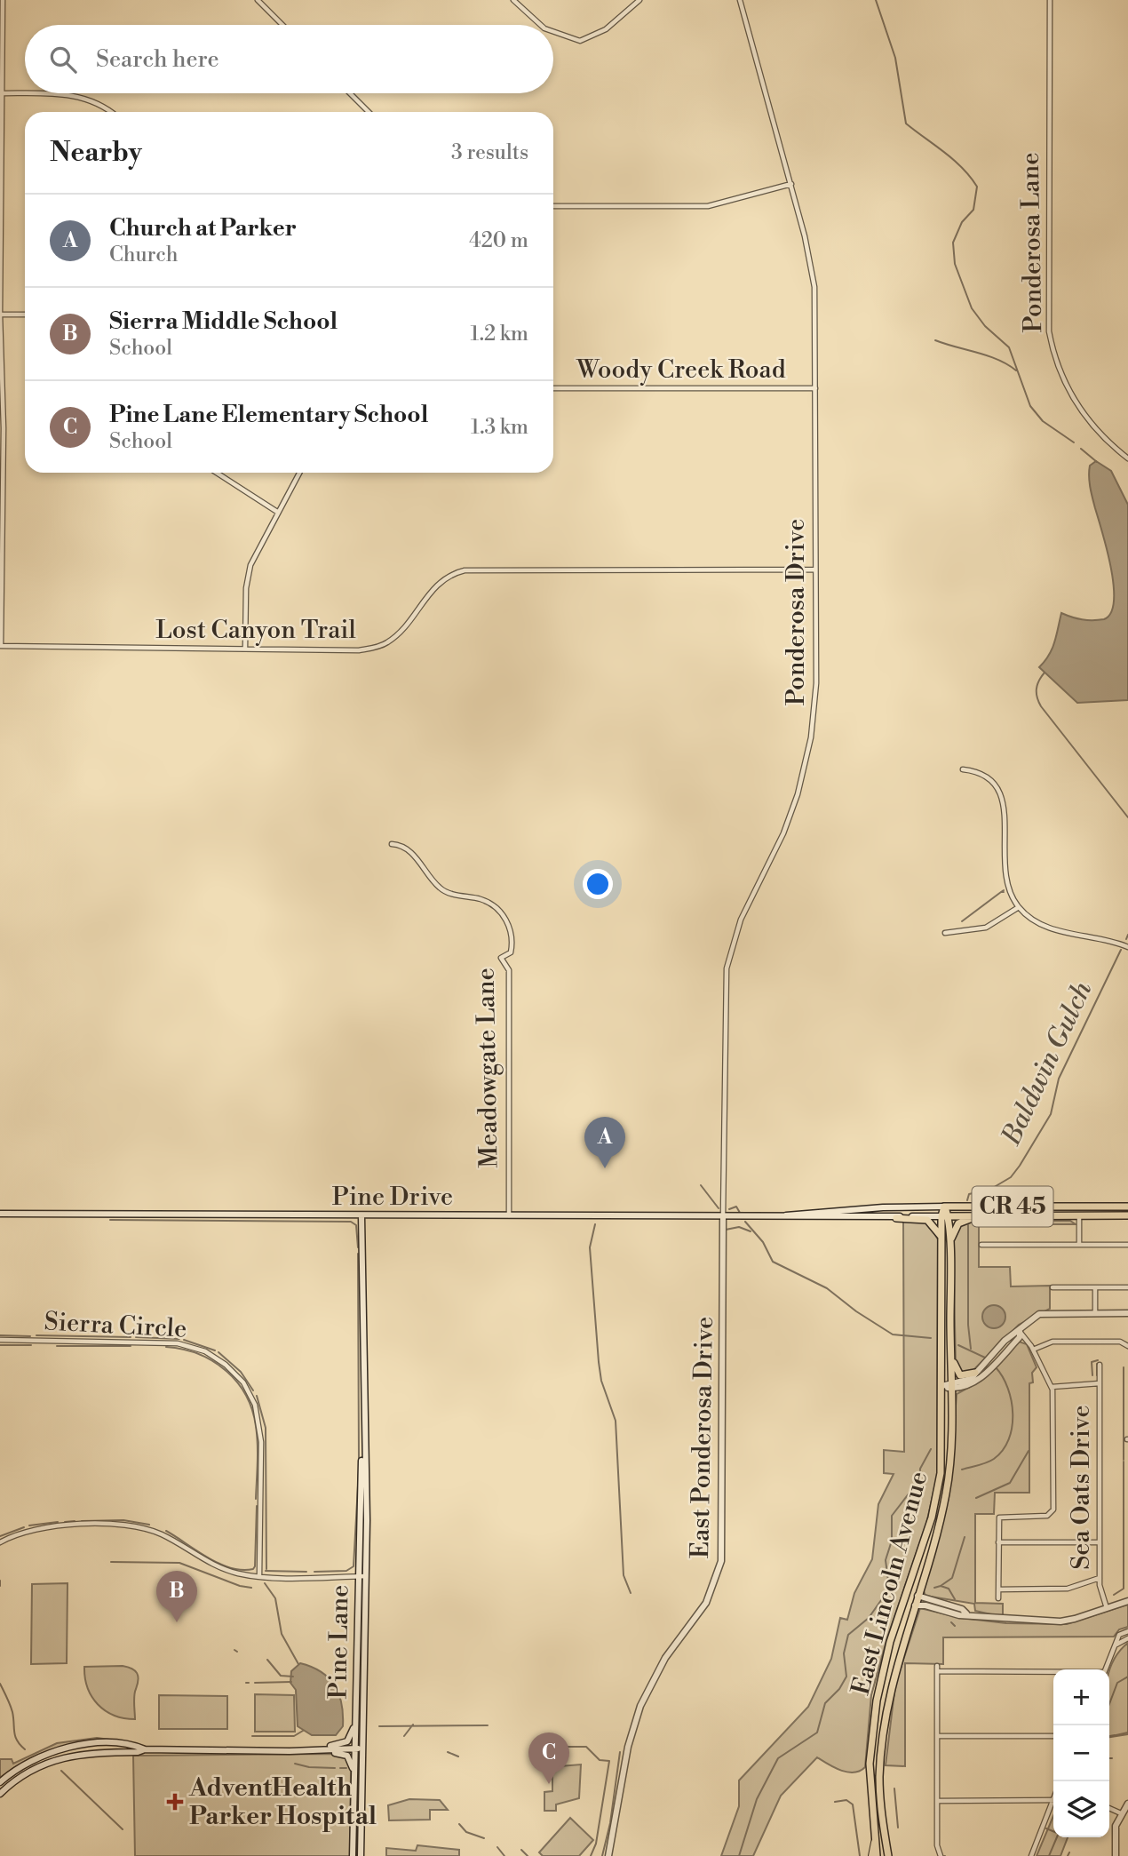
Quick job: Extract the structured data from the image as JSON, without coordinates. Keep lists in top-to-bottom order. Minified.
{"streets":{"main road":["Pine Drive","CR 45","East Ponderosa Drive","East Lincoln Avenue","Pine Lane"],"street":["Ponderosa Lane","Woody Creek Road","Ponderosa Drive","Lost Canyon Trail","Meadowgate Lane","Sierra Circle","Sea Oats Drive"]},"crossings":[["Woody Creek Road","Ponderosa Drive"],["Ponderosa Drive","Lost Canyon Trail"],["Ponderosa Drive","Pine Drive"],["Ponderosa Drive","East Ponderosa Drive"],["Meadowgate Lane","Pine Drive"],["Pine Drive","East Ponderosa Drive"],["Pine Drive","East Lincoln Avenue"],["Pine Drive","Pine Lane"]],"water":["Baldwin Gulch"],"places":{"health":["AdventHealth Parker Hospital"]},"page":{"search":"Search here","heading":["Nearby","3 results"],"list":[{"mark":"A","name":"Church at Parker","note":"Church","value":"420 m"},{"mark":"B","name":"Sierra Middle School","note":"School","value":"1.2 km"},{"mark":"C","name":"Pine Lane Elementary School","note":"School","value":"1.3 km"}],"pins":["A","B","C"],"map_buttons":["+","−"]}}
